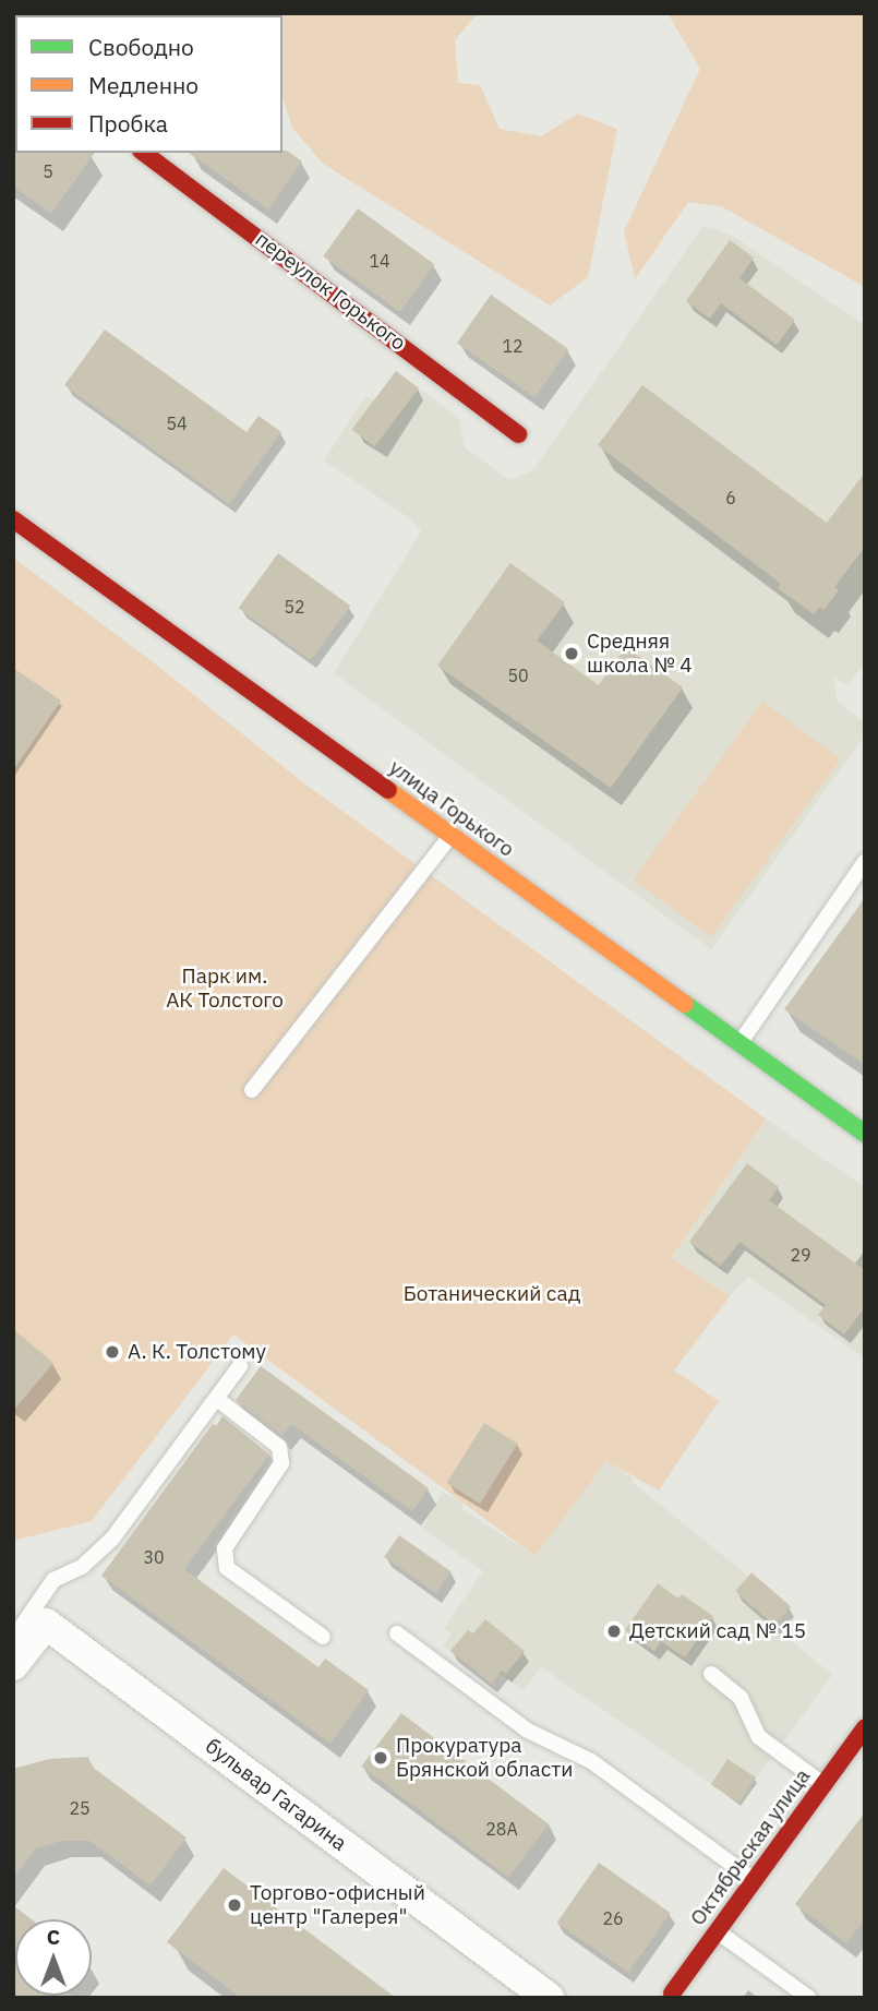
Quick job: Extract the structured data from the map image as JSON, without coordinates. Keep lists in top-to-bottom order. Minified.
{"streets":{"street":["переулок Горького","улица Горького","бульвар Гагарина","Октябрьская улица"]},"parks":["Парк им. АК Толстого","Ботанический сад"],"places":["Средняя школа № 4","А. К. Толстому","Детский сад № 15","Прокуратура Брянской области","Торгово-офисный центр \"Галерея\""],"house_numbers":["5","14","12","54","6","52","50","29","30","25","28А","26"],"legend":["Свободно","Медленно","Пробка"],"north":"top"}
